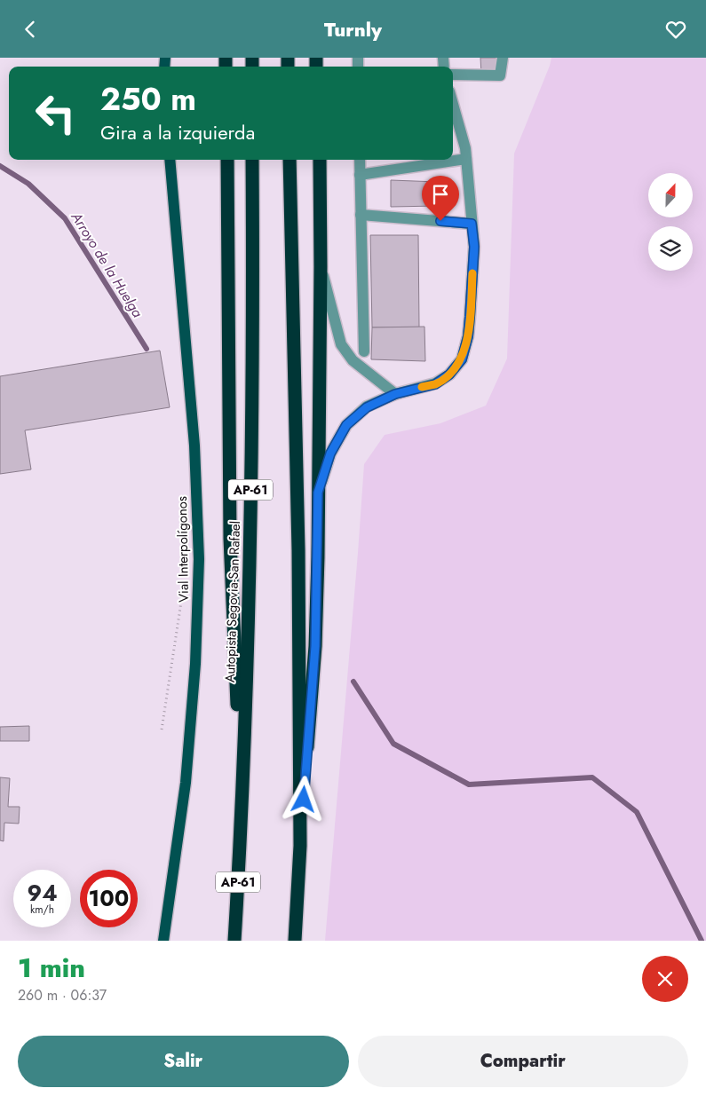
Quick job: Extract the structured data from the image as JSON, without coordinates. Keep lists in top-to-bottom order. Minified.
{"streets":{"highway":["AP-61","Autopista Segovia-San Rafael"],"main road":["Vial Interpolígonos"]},"water":["Arroyo de la Huelga"],"north":"top","page":{"header":"Turnly","turn":["250 m","Gira a la izquierda"],"speed":"94 km/h","limit":"100","heading":["1 min","260 m · 06:37"],"buttons":["Salir","Compartir"]}}
